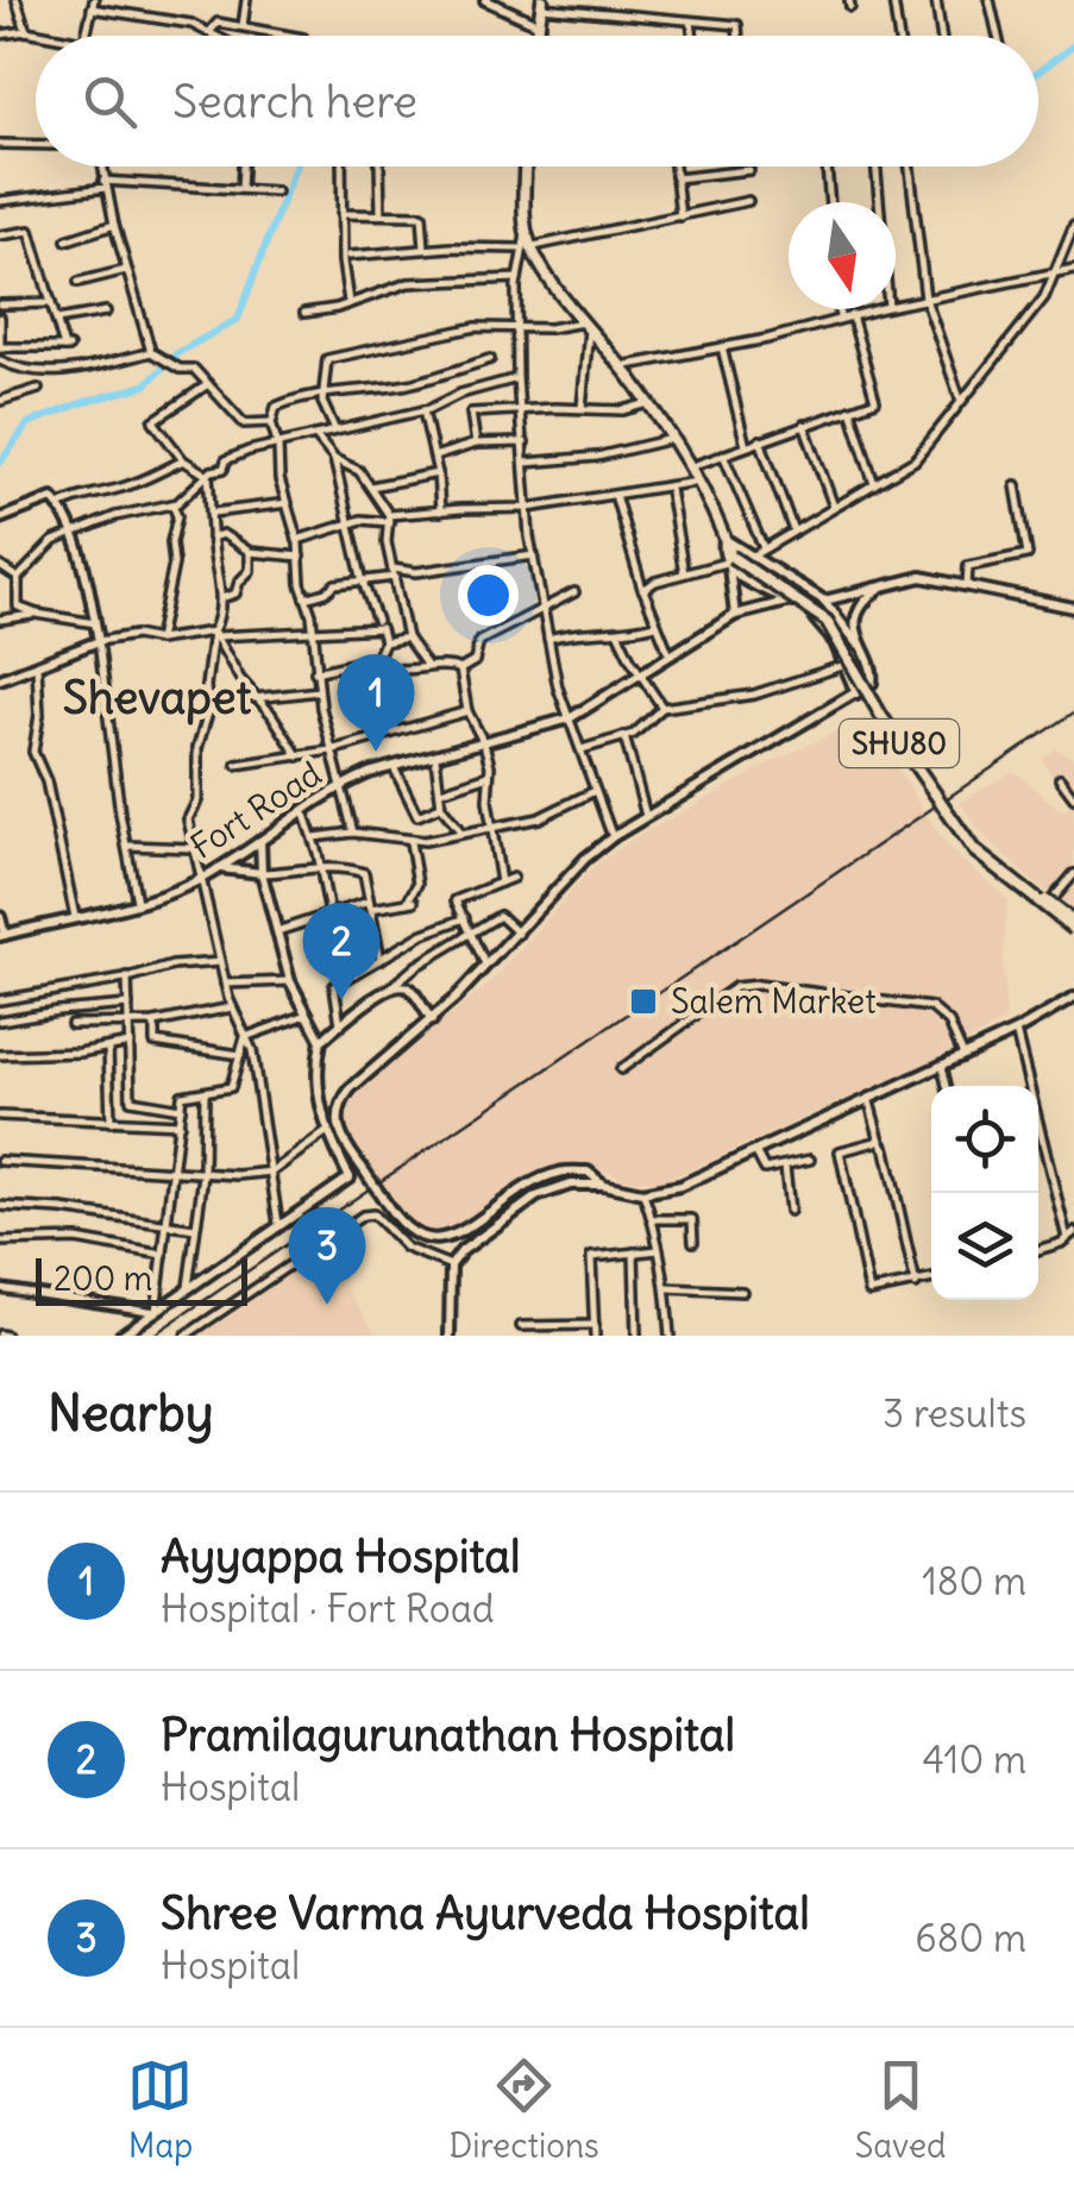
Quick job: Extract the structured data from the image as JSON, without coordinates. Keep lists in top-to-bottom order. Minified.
{"streets":{"main road":["SHU80"],"street":["Fort Road"]},"districts":["Shevapet"],"places":{"transit":["Salem Market"]},"scale_bar":"200 m","north":"bottom","page":{"search":"Search here","pins":["1","2","3"],"scale":"200 m","heading":["Nearby","3 results"],"list":[{"mark":"1","name":"Ayyappa Hospital","note":"Hospital · Fort Road","value":"180 m"},{"mark":"2","name":"Pramilagurunathan Hospital","note":"Hospital","value":"410 m"},{"mark":"3","name":"Shree Varma Ayurveda Hospital","note":"Hospital","value":"680 m"}],"nav":["Map","Directions","Saved"]}}
